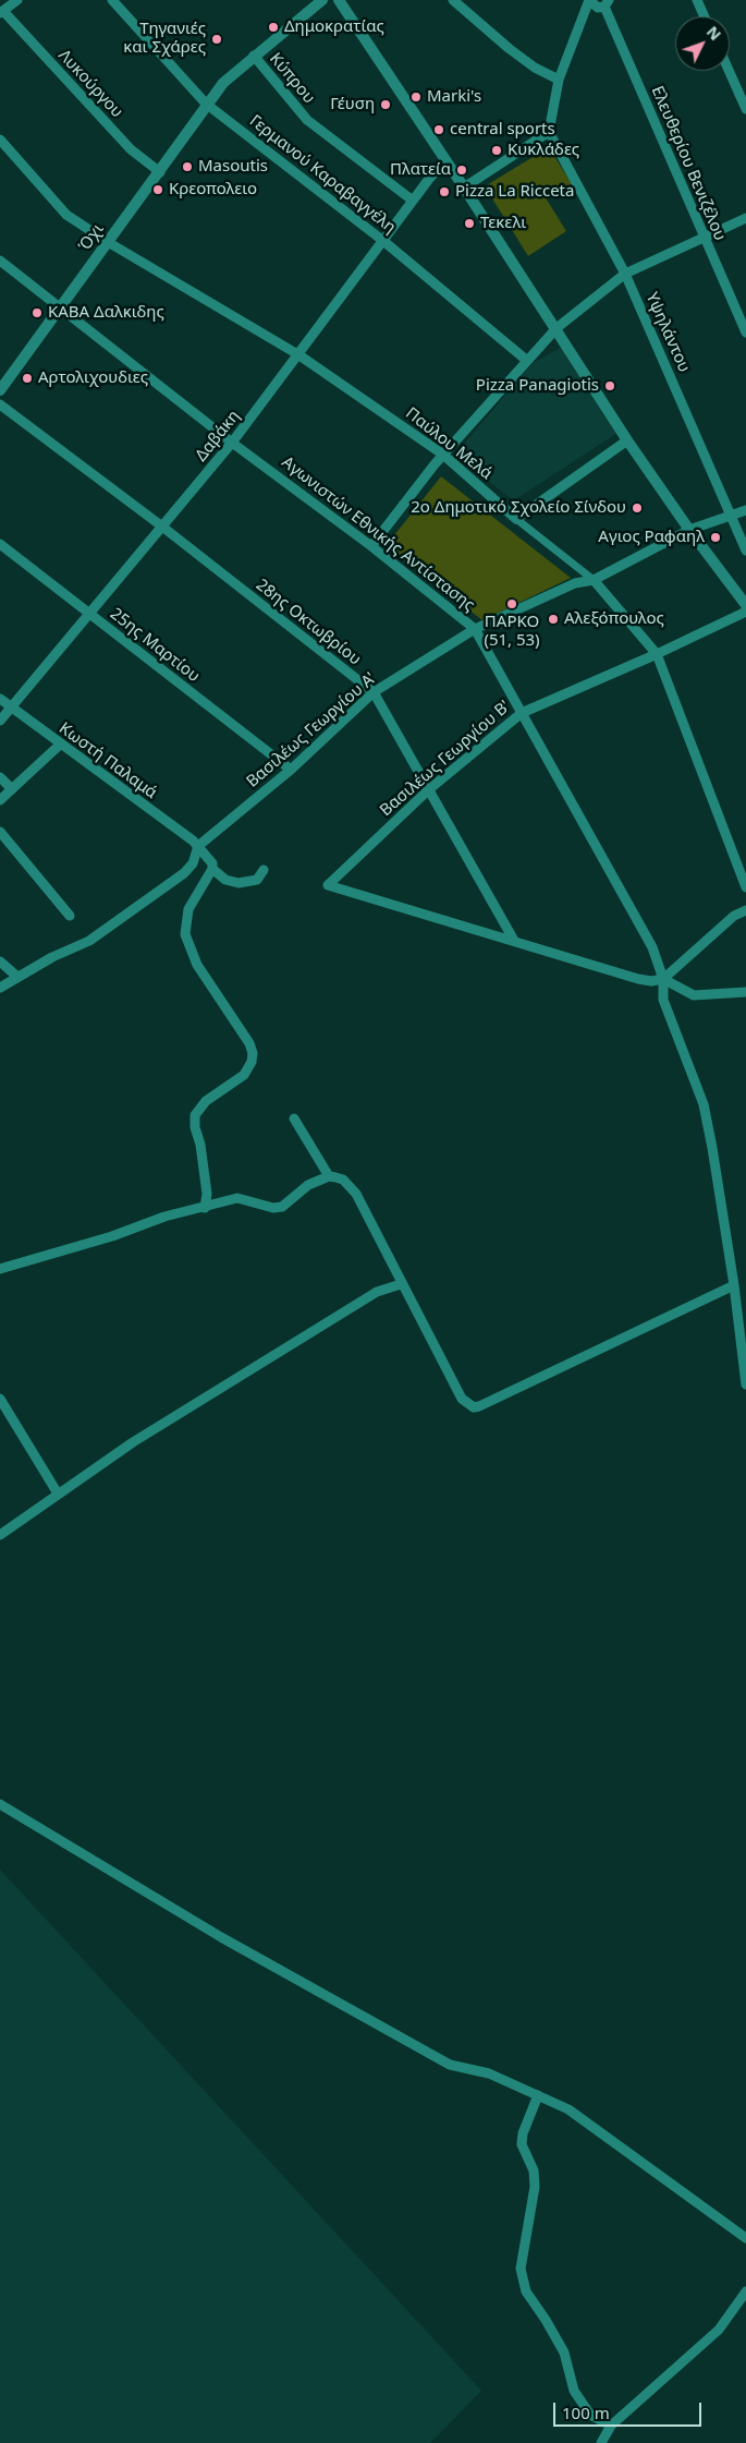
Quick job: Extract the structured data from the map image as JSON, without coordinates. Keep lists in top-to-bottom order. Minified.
{"streets":{"street":["Κύπρου","Λυκούργου","Ελευθερίου Βενιζέλου","Γερμανού Καραβαγγέλη","Όχι","Υψηλάντου","Δαβάκη","Παύλου Μελά","Αγωνιστών Εθνικής Αντίστασης","28ης Οκτωβρίου","25ης Μαρτίου","Βασιλέως Γεωργίου Α'","Βασιλέως Γεωργίου Β'","Κωστή Παλαμά"]},"crossings":[["Κύπρου","Δαβάκη"],["Λυκούργου","Όχι"],["Γερμανού Καραβαγγέλη","Όχι"],["Γερμανού Καραβαγγέλη","Δαβάκη"],["Όχι","Παύλου Μελά"],["Όχι","Αγωνιστών Εθνικής Αντίστασης"],["Υψηλάντου","Βασιλέως Γεωργίου Α'"],["Δαβάκη","Παύλου Μελά"],["Δαβάκη","Αγωνιστών Εθνικής Αντίστασης"],["Δαβάκη","28ης Οκτωβρίου"],["Δαβάκη","25ης Μαρτίου"],["Δαβάκη","Κωστή Παλαμά"],["Παύλου Μελά","Βασιλέως Γεωργίου Α'"],["Παύλου Μελά","Βασιλέως Γεωργίου Β'"],["Αγωνιστών Εθνικής Αντίστασης","Βασιλέως Γεωργίου Α'"],["Αγωνιστών Εθνικής Αντίστασης","Βασιλέως Γεωργίου Β'"],["28ης Οκτωβρίου","Βασιλέως Γεωργίου Α'"],["28ης Οκτωβρίου","Βασιλέως Γεωργίου Β'"],["25ης Μαρτίου","Βασιλέως Γεωργίου Α'"],["Βασιλέως Γεωργίου Α'","Κωστή Παλαμά"]],"places":["Δημοκρατίας","Τηγανιές και Σχάρες","Marki's","Γέυση","central sports","Κυκλάδες","Masoutis","Πλατεία","Κρεοπολειο","Pizza La Ricceta","Τεκελι","ΚΑΒΑ Δαλκιδης","Αρτολιχουδιες","Pizza Panagiotis","2o Δημοτικό Σχολείο Σίνδου","Αγιος Ραφαηλ","ΠΑΡΚΟ (51, 53)","Αλεξόπουλος"],"scale_bar":"100 m","north":"top right"}
